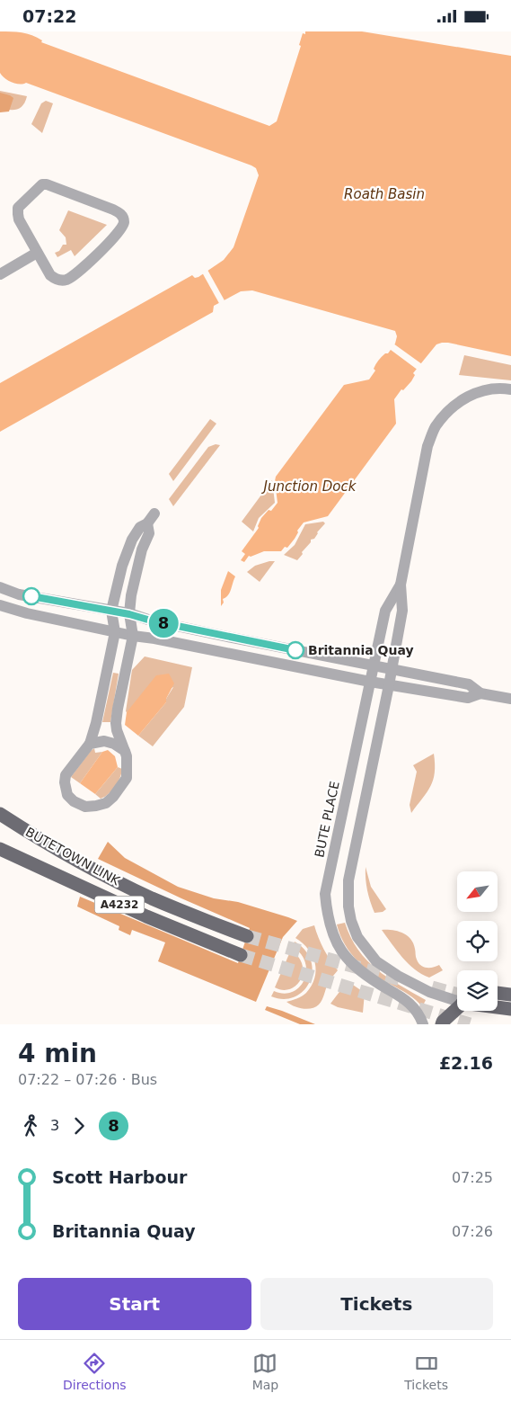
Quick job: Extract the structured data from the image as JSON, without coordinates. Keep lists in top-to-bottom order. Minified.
{"streets":{"main road":["BUTETOWN LINK","A4232"],"street":["BUTE PLACE"]},"water":["Roath Basin","Junction Dock"],"places":["Britannia Quay"],"lines":["bus line 8"],"north":"bottom left","page":{"status":"07:22","on_map":"8","heading":["4 min","07:22 – 07:26 · Bus","£2.16"],"legs":["3","8"],"list":[{"name":"Scott Harbour","value":"07:25"},{"name":"Britannia Quay","value":"07:26"}],"buttons":["Start","Tickets"],"tabs":["Directions","Map","Tickets"]}}
